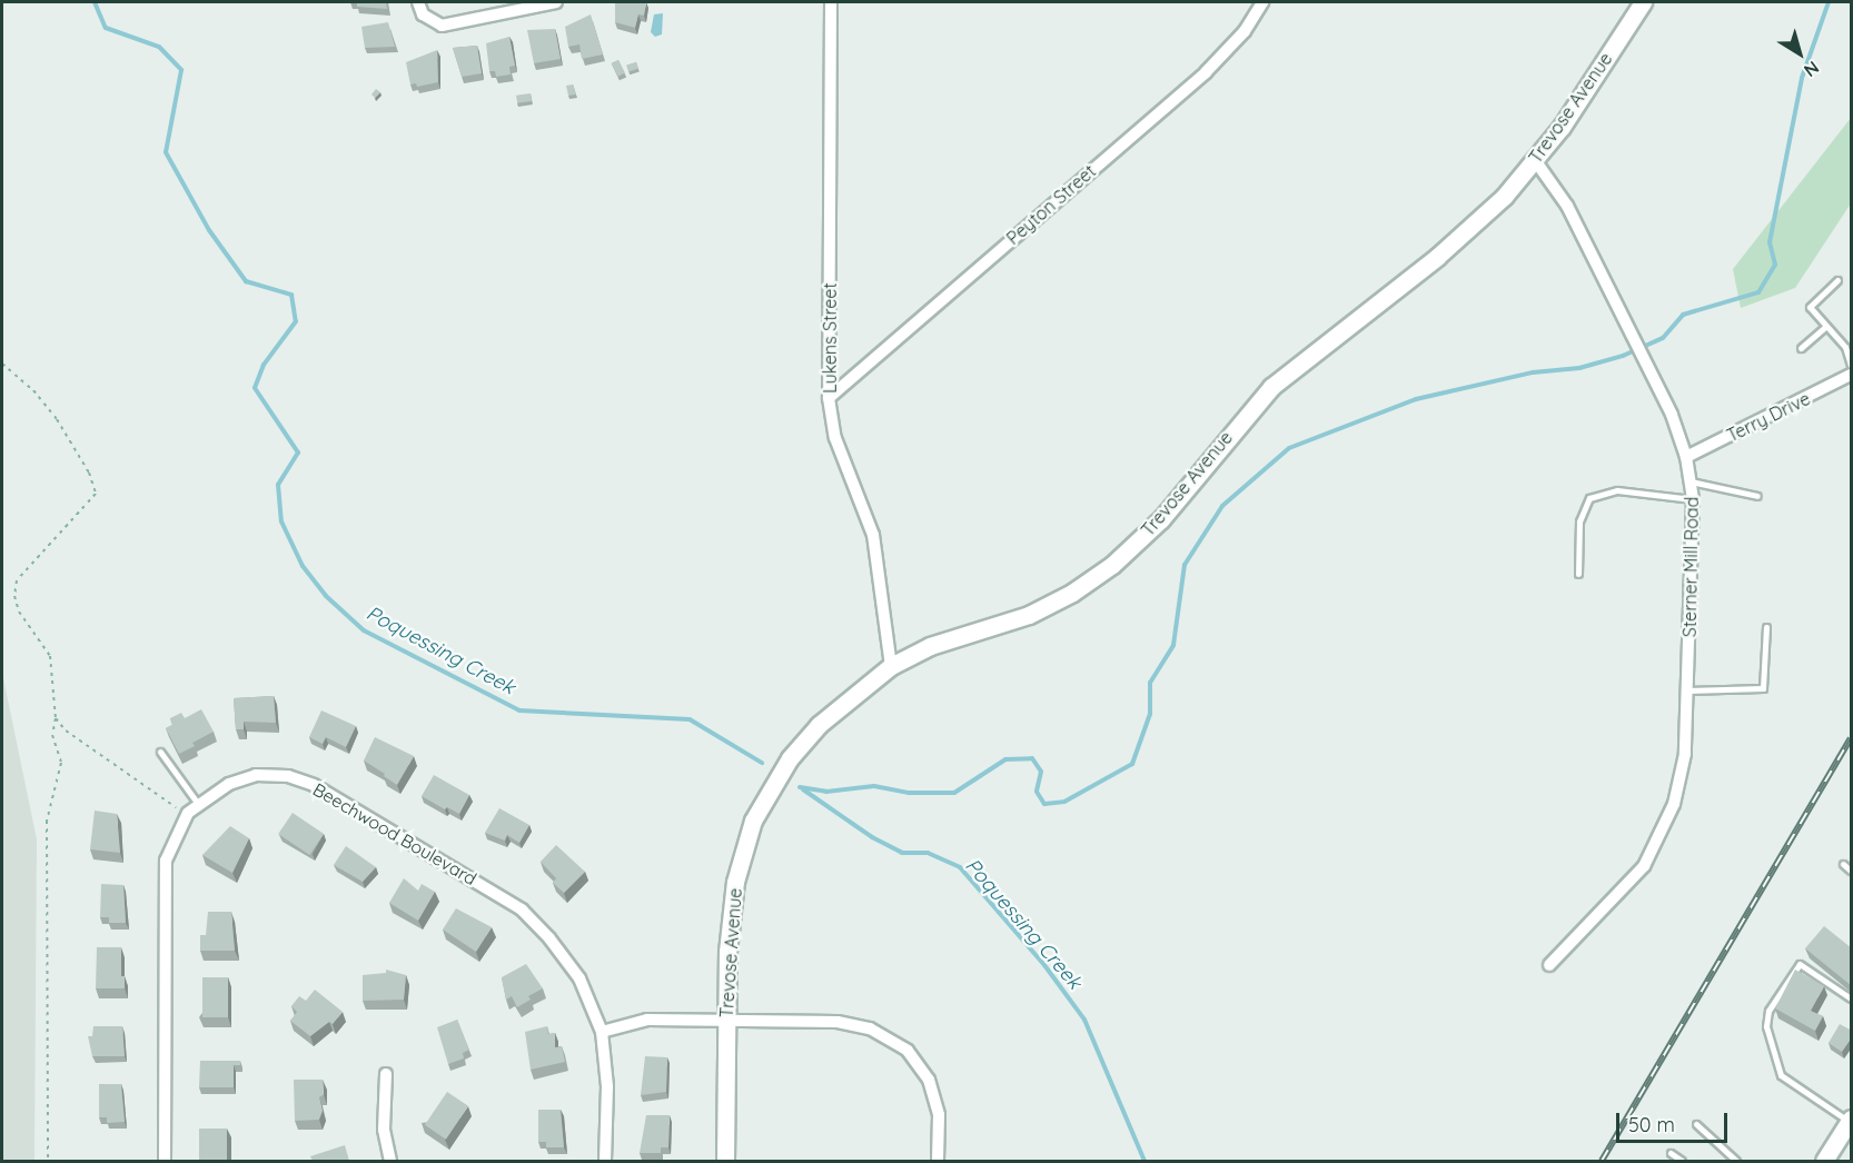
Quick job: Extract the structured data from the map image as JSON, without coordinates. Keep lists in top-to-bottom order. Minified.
{"streets":{"street":["Trevose Avenue","Peyton Street","Lukens Street","Terry Drive","Sterner Mill Road","Beechwood Boulevard"]},"crossings":[["Trevose Avenue","Lukens Street"],["Trevose Avenue","Sterner Mill Road"],["Peyton Street","Lukens Street"],["Terry Drive","Sterner Mill Road"]],"water":["Poquessing Creek"],"scale_bar":"50 m","north":"bottom right"}
